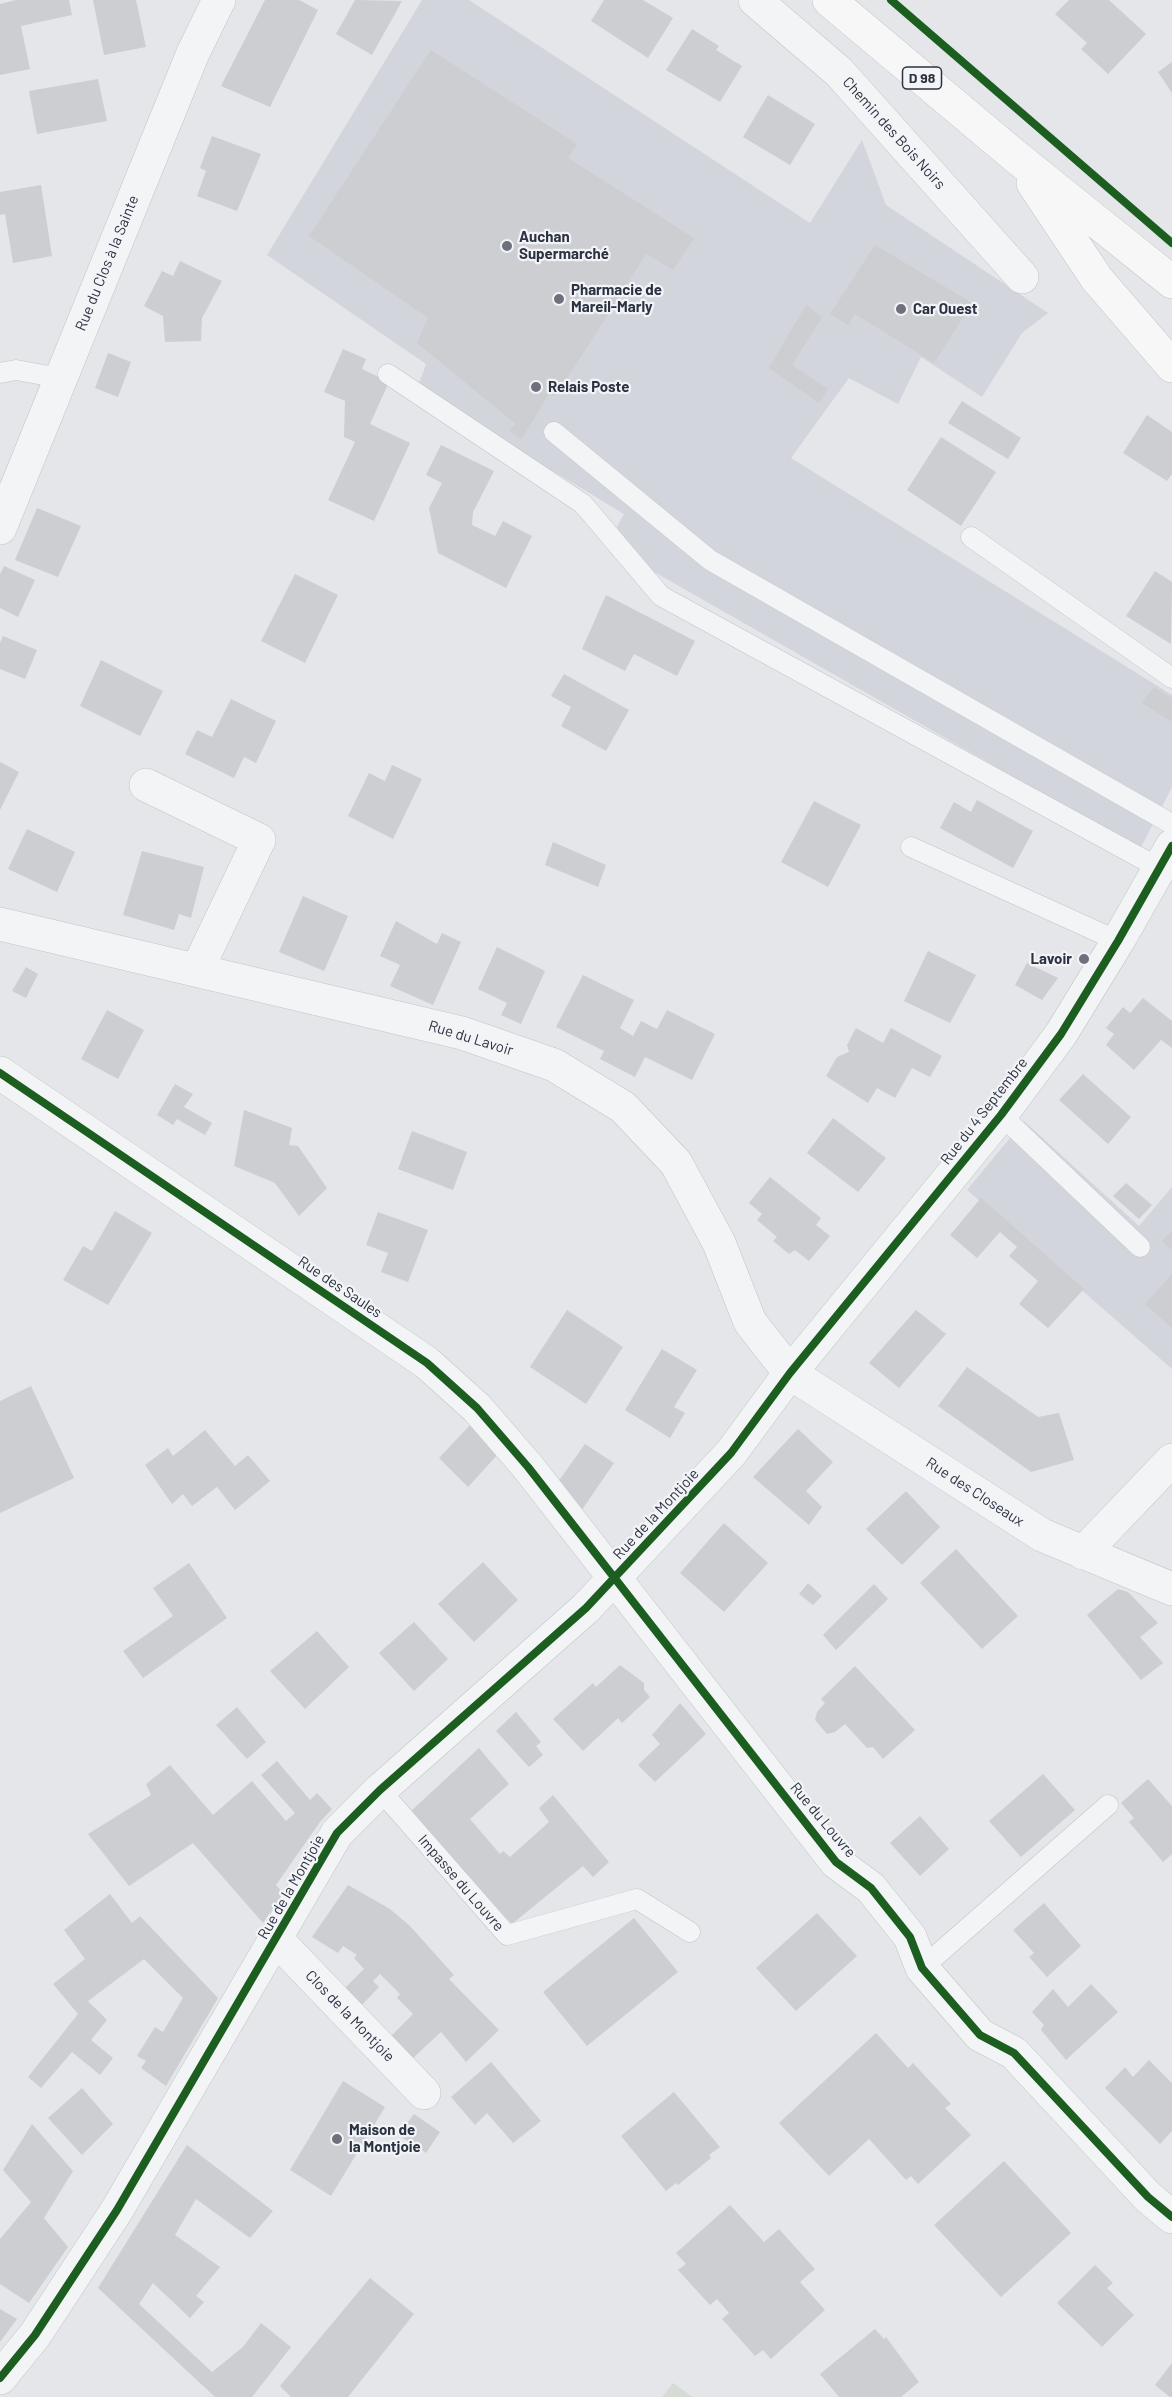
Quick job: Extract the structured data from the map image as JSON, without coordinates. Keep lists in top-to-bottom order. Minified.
{"streets":{"main road":["D 98"],"street":["Chemin des Bois Noirs","Rue du Clos à la Sainte","Rue du Lavoir","Rue du 4 Septembre","Rue des Saules","Rue des Closeaux","Rue de la Montjoie","Rue du Louvre","Clos de la Montjoie"],"lane":["Impasse du Louvre"]},"crossings":[["Rue du Lavoir","Rue du 4 Septembre"],["Rue du Lavoir","Rue des Closeaux"],["Rue du Lavoir","Rue de la Montjoie"],["Rue du 4 Septembre","Rue des Closeaux"],["Rue du 4 Septembre","Rue de la Montjoie"],["Rue des Saules","Rue de la Montjoie"],["Rue des Saules","Rue du Louvre"],["Rue des Closeaux","Rue de la Montjoie"],["Rue de la Montjoie","Rue du Louvre"],["Rue de la Montjoie","Impasse du Louvre"],["Rue de la Montjoie","Clos de la Montjoie"]],"places":["Auchan Supermarché","Pharmacie de Mareil-Marly","Car Ouest","Relais Poste","Lavoir","Maison de la Montjoie"]}
